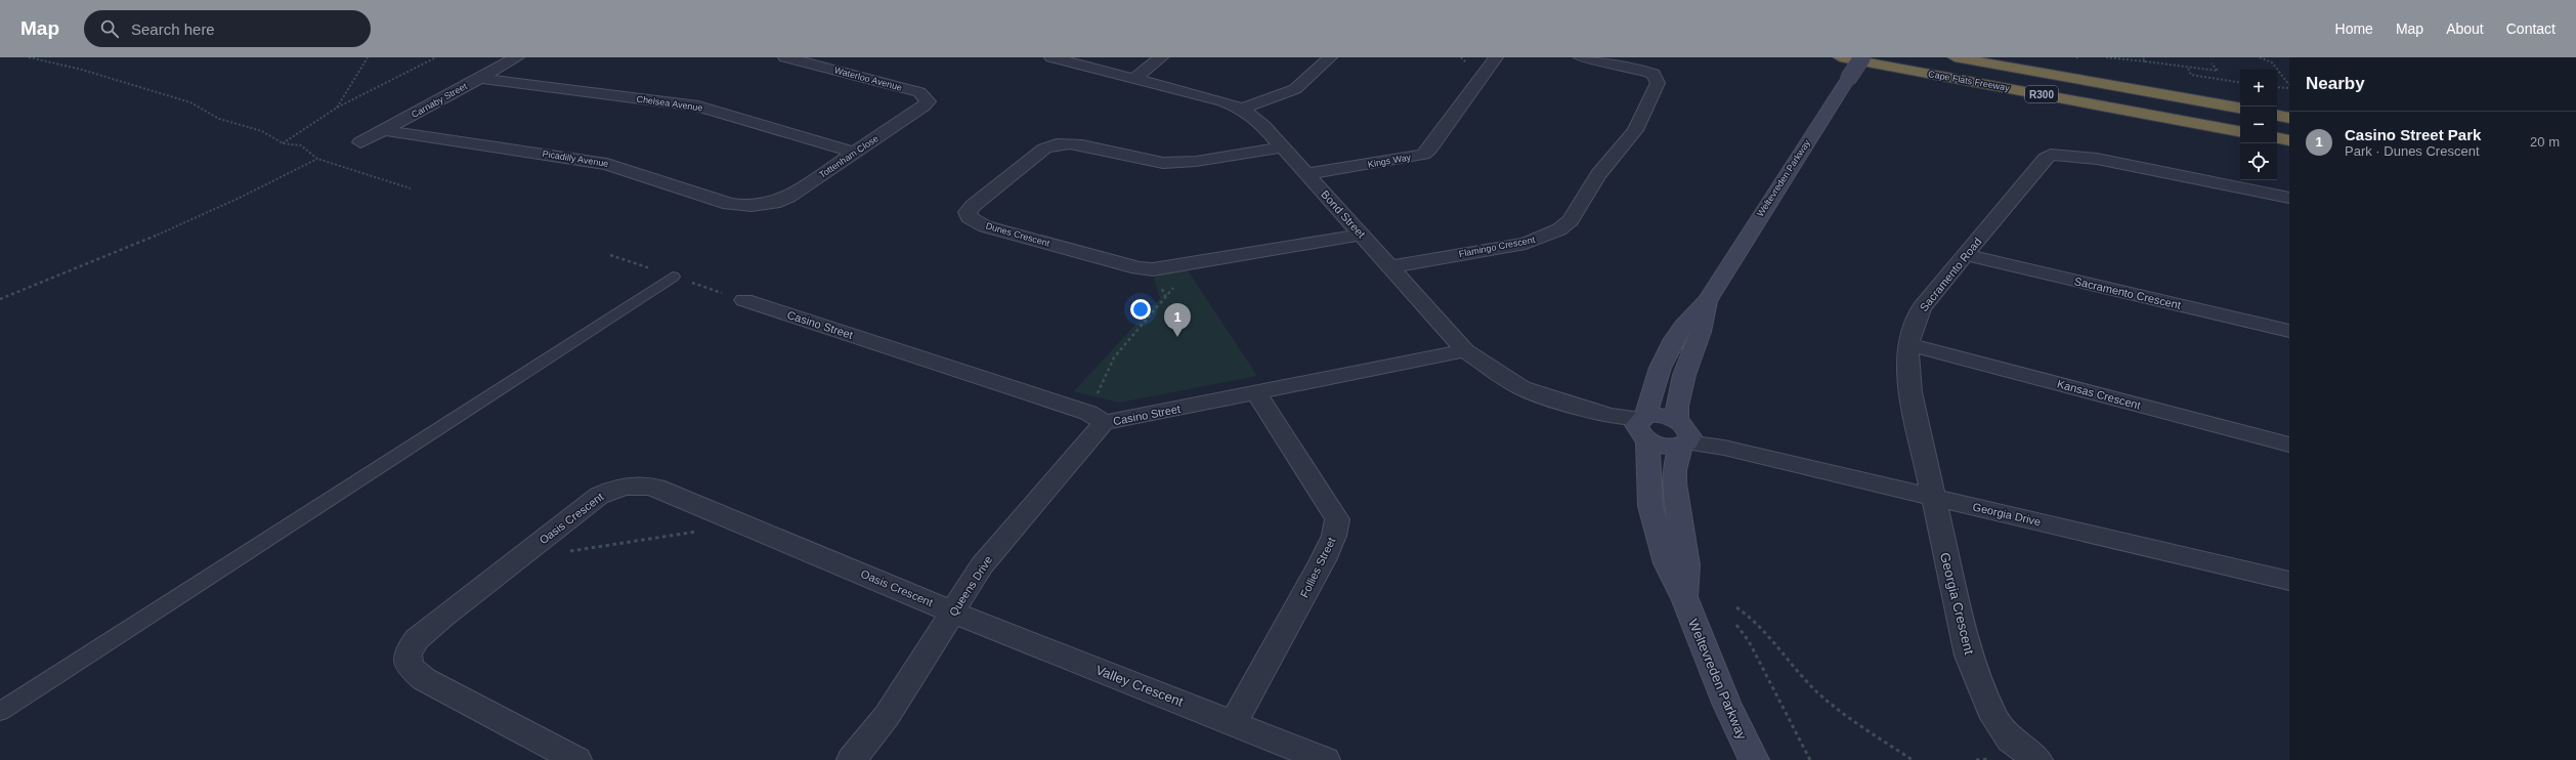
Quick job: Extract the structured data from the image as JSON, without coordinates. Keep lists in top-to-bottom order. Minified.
{"streets":{"highway":["Cape Flats Freeway","R300"],"street":["Waterloo Avenue","Carnaby Street","Chelsea Avenue","Tottenham Close","Picadilly Avenue","Kings Way","Weltevreden Parkway","Bond Street","Dunes Crescent","Flamingo Crescent","Sacramento Road","Sacramento Crescent","Casino Street","Kansas Crescent","Georgia Drive","Oasis Crescent","Follies Street","Queens Drive","Georgia Crescent","Valley Crescent"]},"crossings":[["Waterloo Avenue","Tottenham Close"],["Carnaby Street","Chelsea Avenue"],["Carnaby Street","Picadilly Avenue"],["Chelsea Avenue","Tottenham Close"],["Tottenham Close","Picadilly Avenue"],["Kings Way","Bond Street"],["Weltevreden Parkway","Bond Street"],["Weltevreden Parkway","Georgia Drive"],["Bond Street","Dunes Crescent"],["Bond Street","Flamingo Crescent"],["Bond Street","Casino Street"],["Sacramento Road","Sacramento Crescent"],["Sacramento Road","Kansas Crescent"],["Sacramento Road","Georgia Drive"],["Sacramento Road","Georgia Crescent"],["Casino Street","Follies Street"],["Casino Street","Queens Drive"],["Georgia Drive","Georgia Crescent"],["Oasis Crescent","Queens Drive"],["Oasis Crescent","Valley Crescent"],["Follies Street","Valley Crescent"],["Queens Drive","Valley Crescent"]],"page":{"header":"Map","search":"Search here","nav":["Home","Map","About","Contact"],"heading":"Nearby","map_buttons":["+","−"],"list":[{"mark":"1","name":"Casino Street Park","note":"Park · Dunes Crescent","value":"20 m"}],"pins":"1"}}
